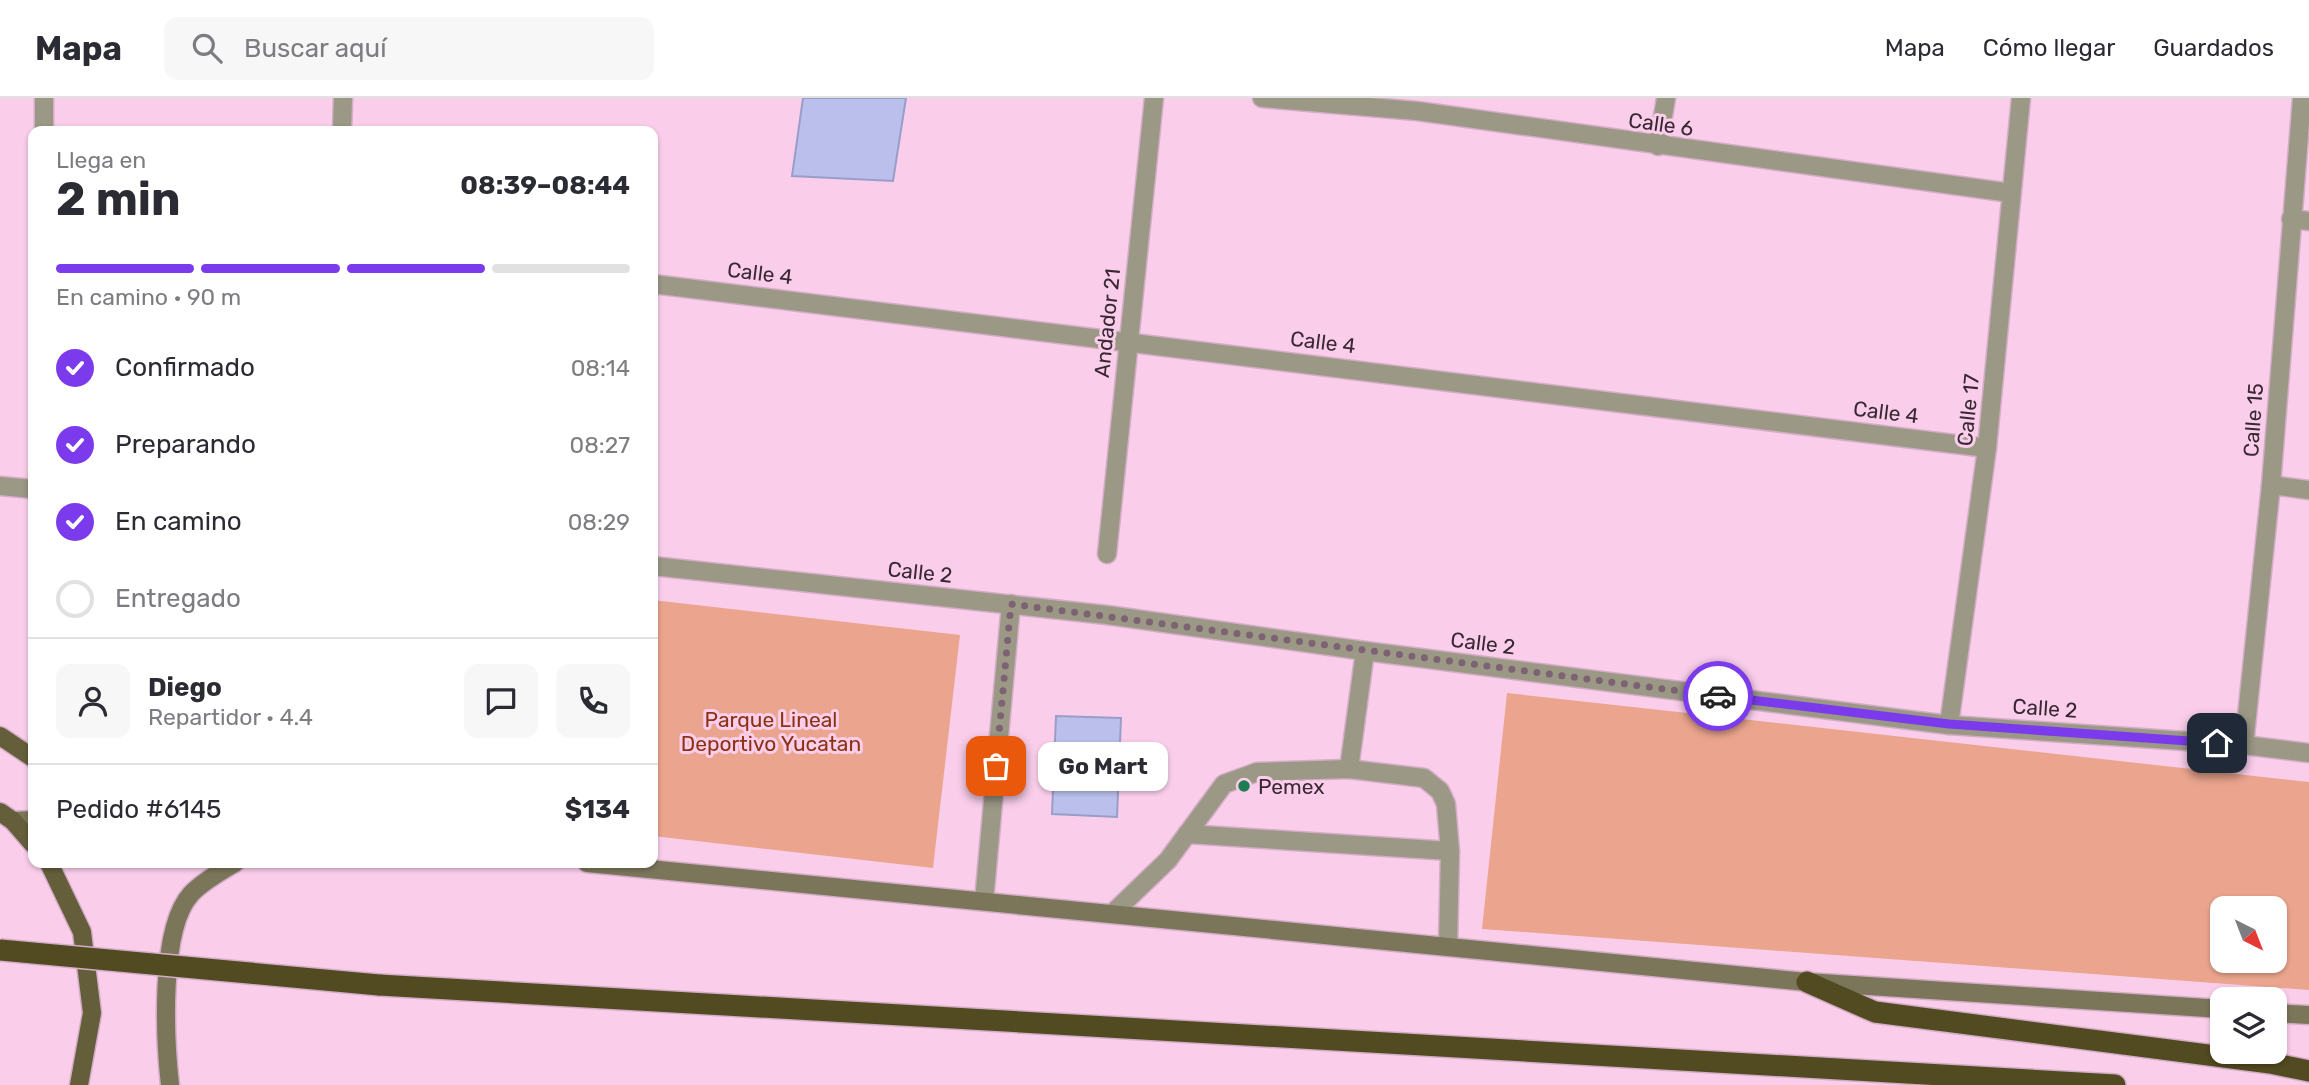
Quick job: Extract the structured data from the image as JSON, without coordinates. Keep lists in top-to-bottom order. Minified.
{"streets":{"street":["Calle 6","Calle 4","Andador 21","Calle 17","Calle 15","Calle 2"]},"crossings":[["Calle 6","Calle 17"],["Calle 4","Andador 21"],["Calle 4","Calle 17"],["Calle 17","Calle 2"],["Calle 15","Calle 2"]],"parks":["Parque Lineal Deportivo Yucatan"],"places":["Go Mart","Pemex"],"north":"bottom right","page":{"header":"Mapa","search":"Buscar aquí","nav":["Mapa","Cómo llegar","Guardados"],"heading":["2 min","Llega en","08:39–08:44"],"panel":["Diego","Repartidor · 4.4","Pedido #6145","$134"],"bar":"En camino · 90 m","list":[["Confirmado","08:14"],["Preparando","08:27"],["En camino","08:29"],"Entregado"],"bubble":"Go Mart"}}
